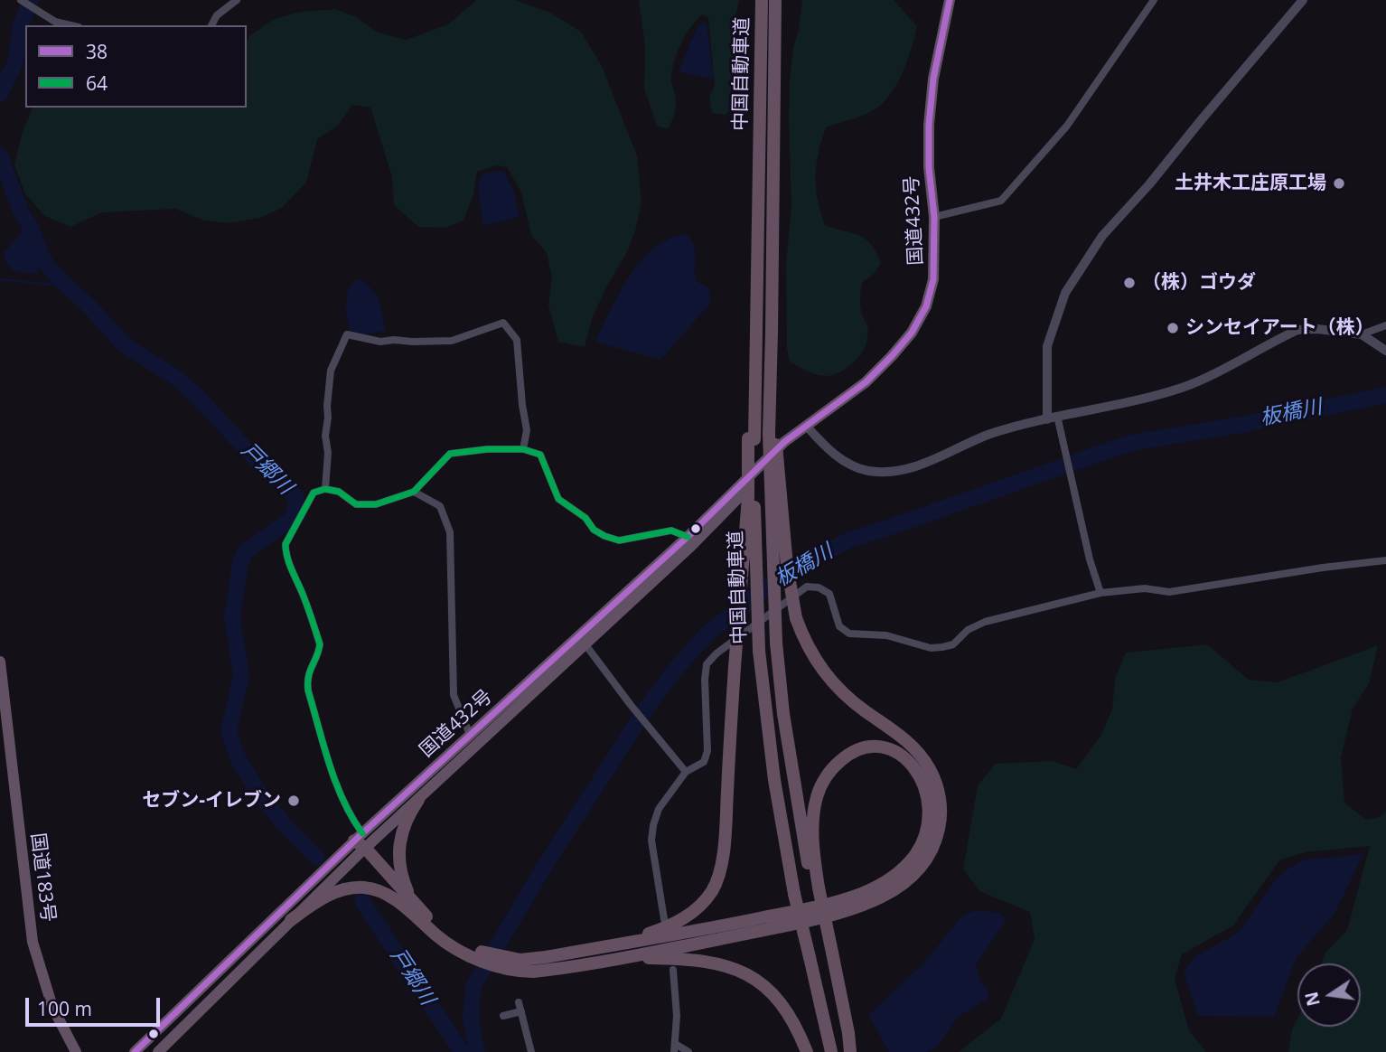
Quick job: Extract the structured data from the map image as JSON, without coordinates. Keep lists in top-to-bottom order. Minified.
{"streets":{"highway":["中国自動車道","国道432号","国道183号"]},"water":["板橋川","戸郷川"],"places":["土井木工庄原工場","（株）ゴウダ","シンセイアート（株）","セブン-イレブン"],"lines":["transit line 38","transit line 64"],"legend":["38","64"],"scale_bar":"100 m","north":"left"}
